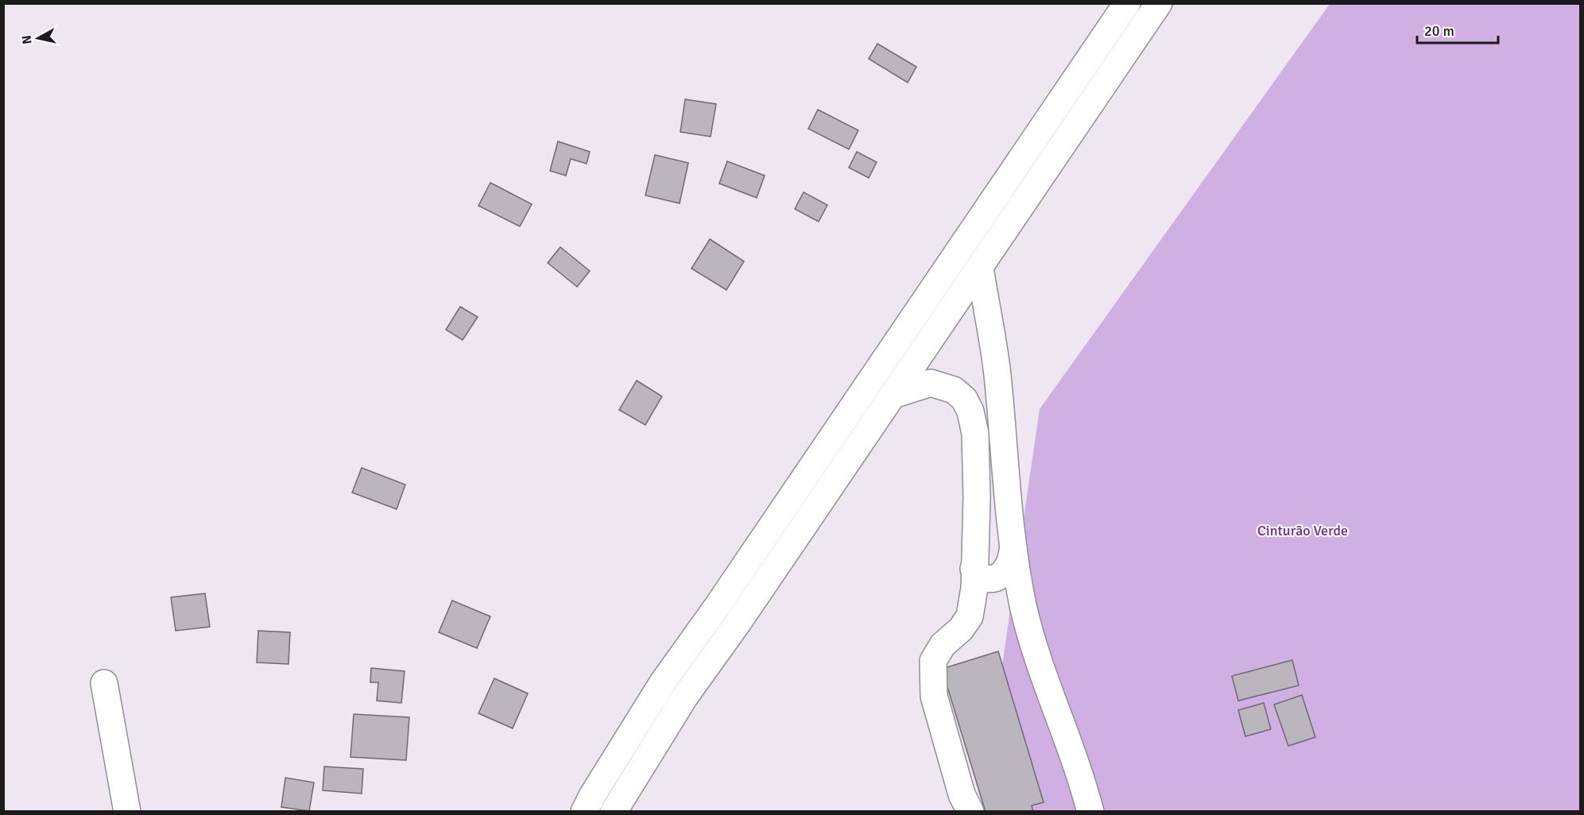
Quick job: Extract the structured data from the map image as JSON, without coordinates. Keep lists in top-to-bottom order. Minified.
{"parks":["Cinturão Verde"],"scale_bar":"20 m","north":"left"}
